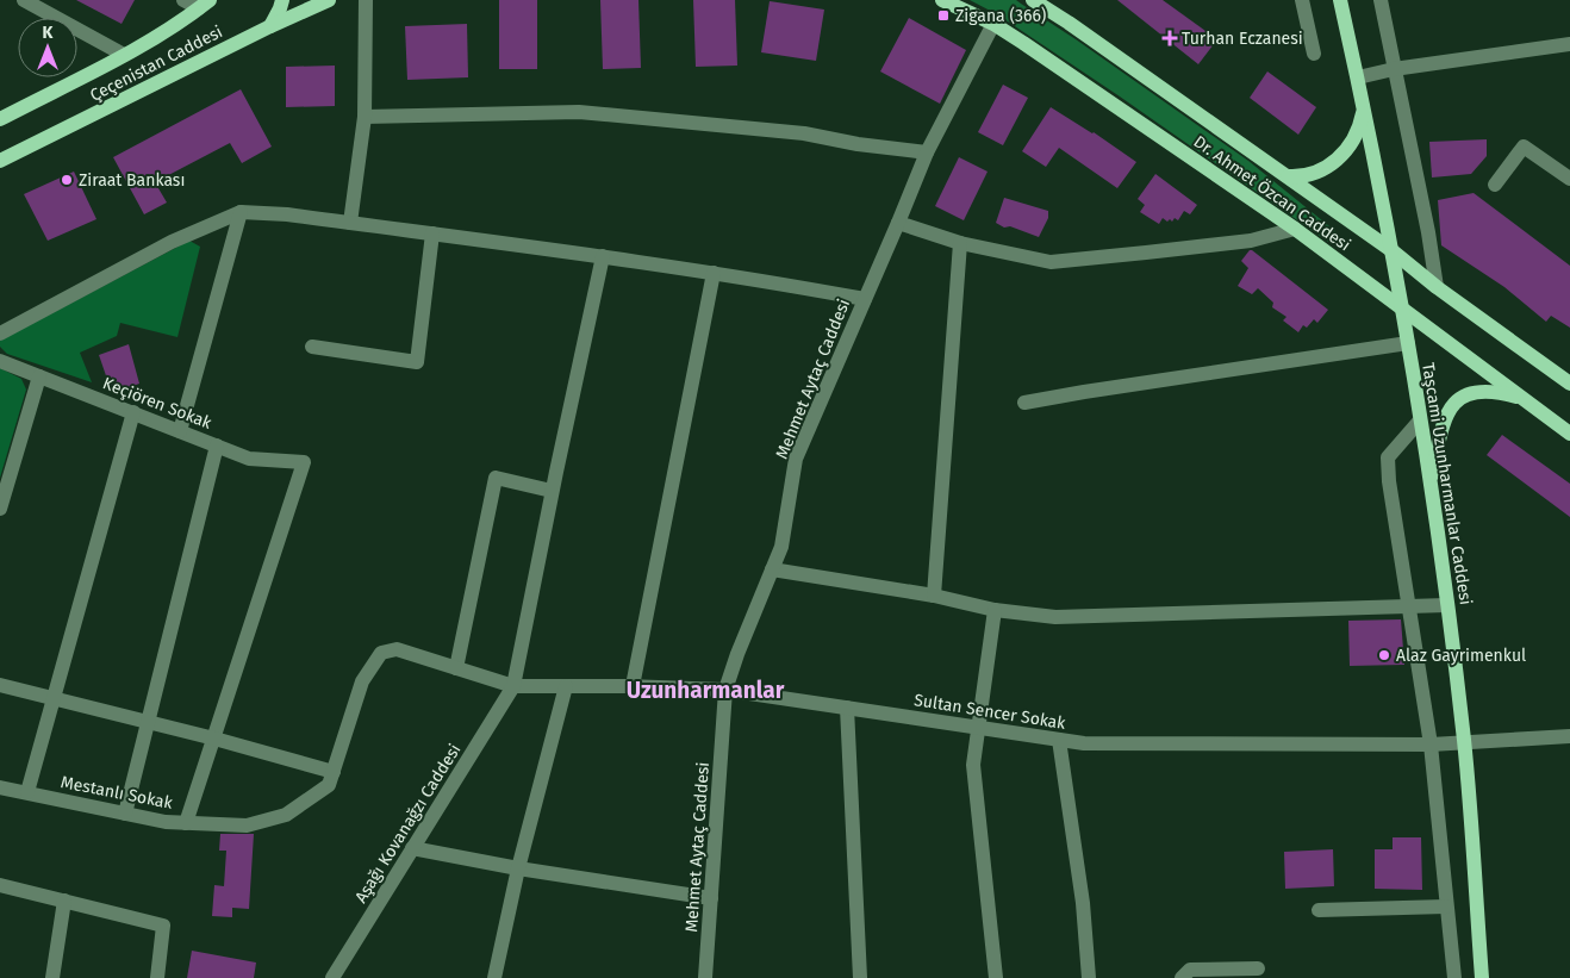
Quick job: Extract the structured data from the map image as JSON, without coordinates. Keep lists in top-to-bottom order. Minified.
{"streets":{"main road":["Çeçenistan Caddesi","Dr. Ahmet Özcan Caddesi","Taşcami Uzunharmanlar Caddesi"],"street":["Mehmet Aytaç Caddesi","Keçiören Sokak","Sultan Sencer Sokak","Mestanlı Sokak","Aşağı Kovanağzı Caddesi"]},"crossings":[["Dr. Ahmet Özcan Caddesi","Mehmet Aytaç Caddesi"],["Dr. Ahmet Özcan Caddesi","Taşcami Uzunharmanlar Caddesi"],["Mehmet Aytaç Caddesi","Sultan Sencer Sokak"],["Taşcami Uzunharmanlar Caddesi","Sultan Sencer Sokak"],["Sultan Sencer Sokak","Mestanlı Sokak"],["Sultan Sencer Sokak","Aşağı Kovanağzı Caddesi"],["Mestanlı Sokak","Aşağı Kovanağzı Caddesi"]],"districts":["Uzunharmanlar"],"places":{"transit":["Zigana (366)"],"health":["Turhan Eczanesi"],"other":["Ziraat Bankası","Alaz Gayrimenkul"]},"north":"top"}
